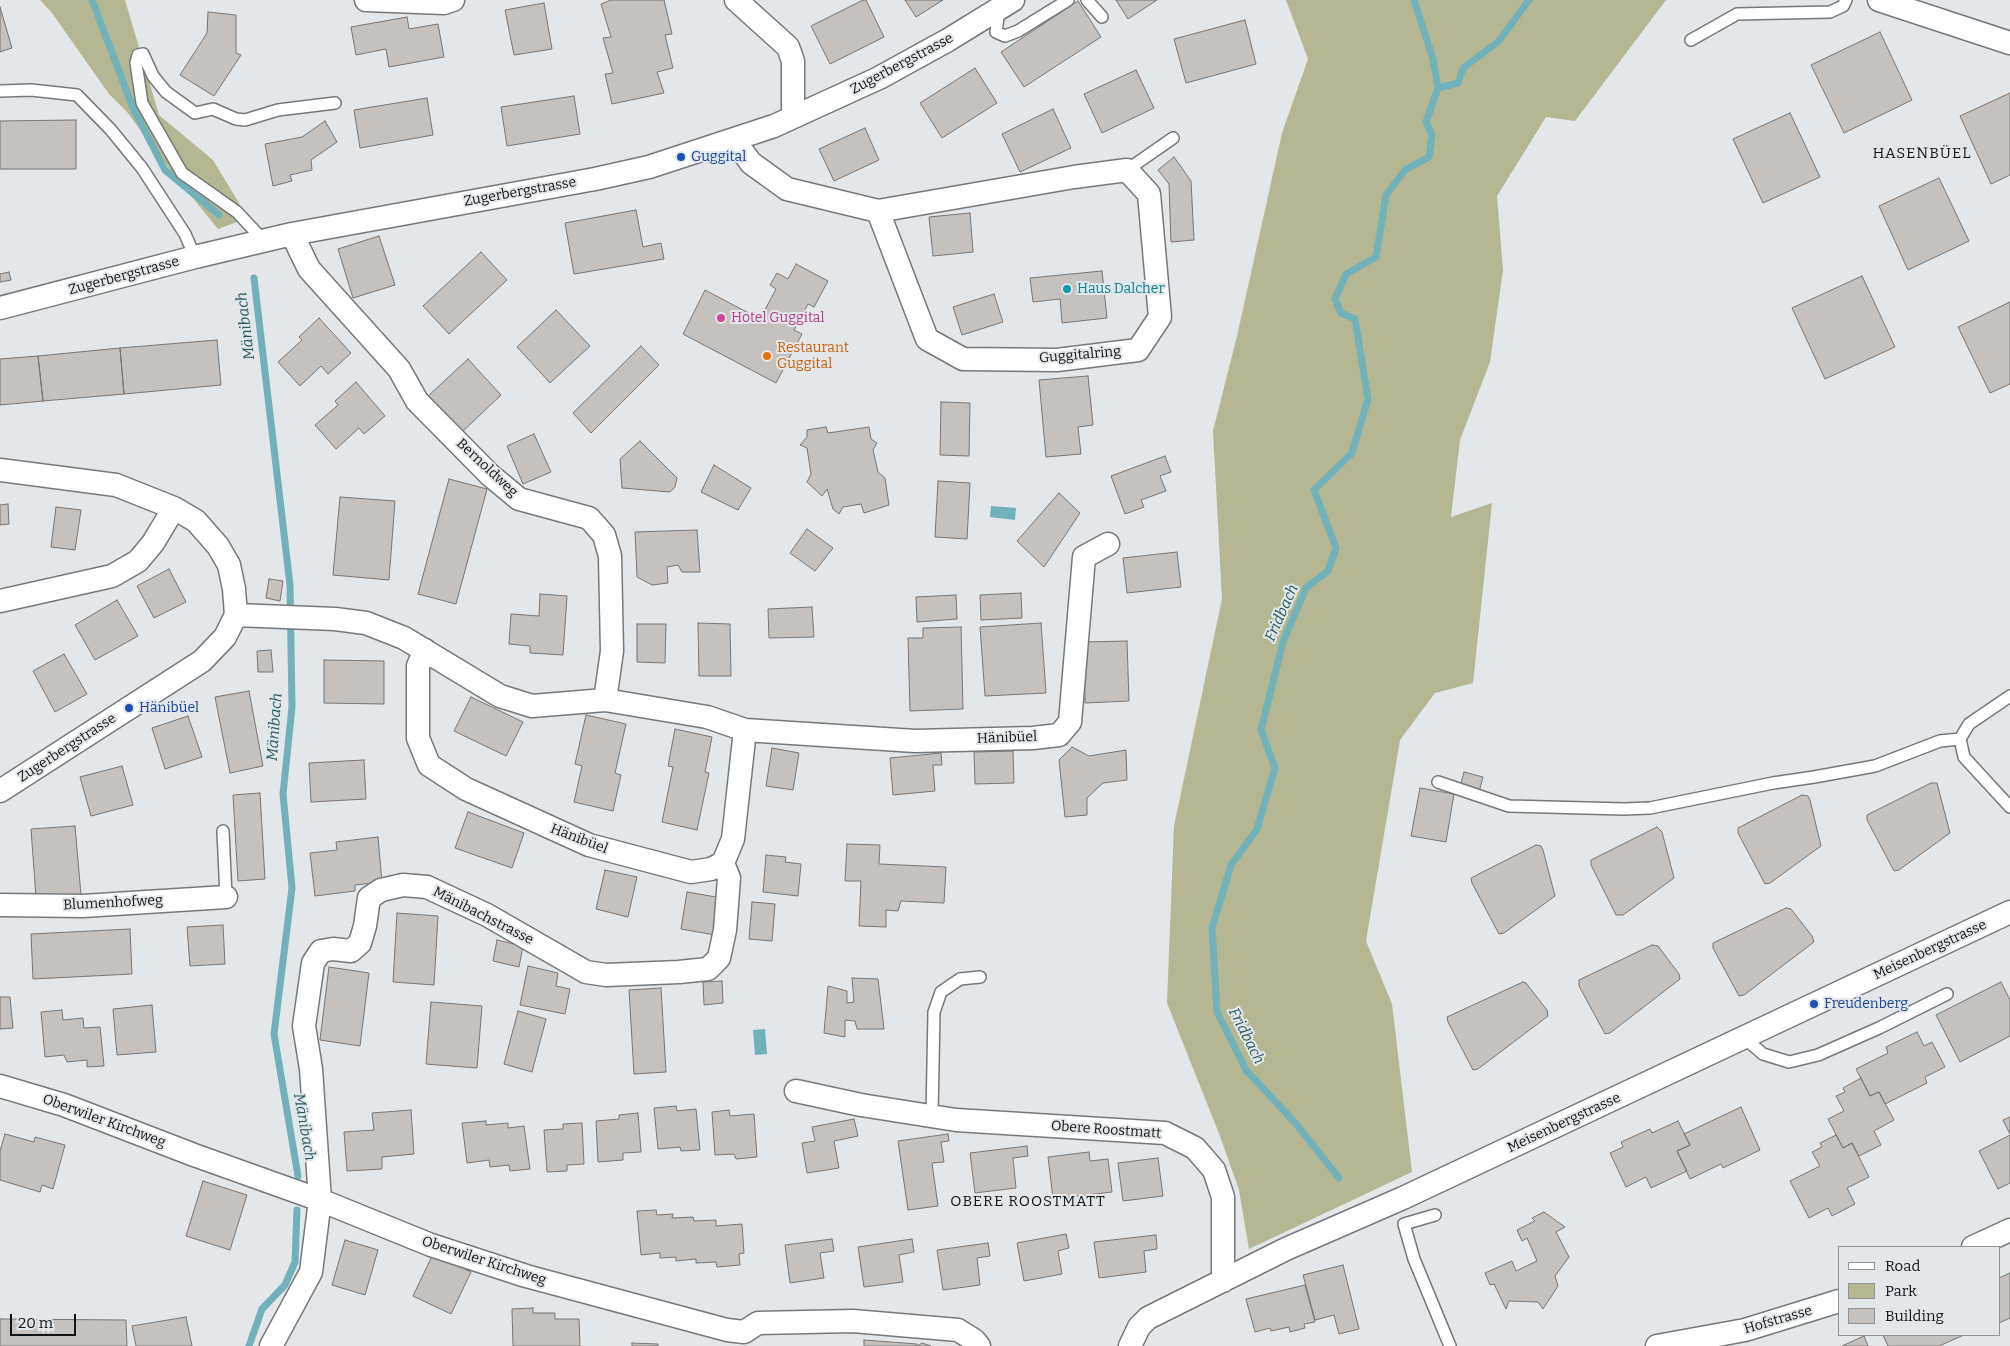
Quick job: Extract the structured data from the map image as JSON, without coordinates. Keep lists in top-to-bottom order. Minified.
{"streets":{"street":["Zugerbergstrasse","Guggitalring","Bernoldweg","Hänibüel","Blumenhofweg","Mänibachstrasse","Meisenbergstrasse","Oberwiler Kirchweg","Obere Roostmatt","Hofstrasse"]},"crossings":[["Zugerbergstrasse","Bernoldweg"],["Zugerbergstrasse","Hänibüel"],["Bernoldweg","Hänibüel"],["Hänibüel","Mänibachstrasse"],["Mänibachstrasse","Oberwiler Kirchweg"],["Meisenbergstrasse","Obere Roostmatt"]],"districts":["HASENBÜEL","OBERE ROOSTMATT"],"water":["Mänibach","Fridbach"],"places":["Guggital","Haus Dalcher","Hotel Guggital","Restaurant Guggital","Hänibüel","Freudenberg"],"legend":["Road","Park","Building"],"scale_bar":"20 m"}
